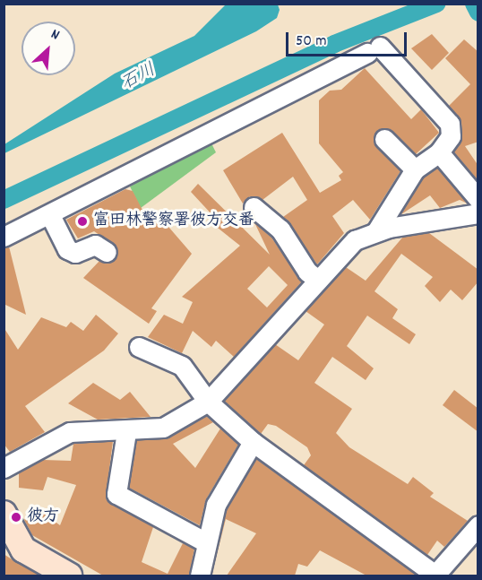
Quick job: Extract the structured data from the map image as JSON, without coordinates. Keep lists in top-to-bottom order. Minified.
{"water":["石川"],"places":["富田林警察署彼方交番","彼方"],"scale_bar":"50 m","north":"top right"}
